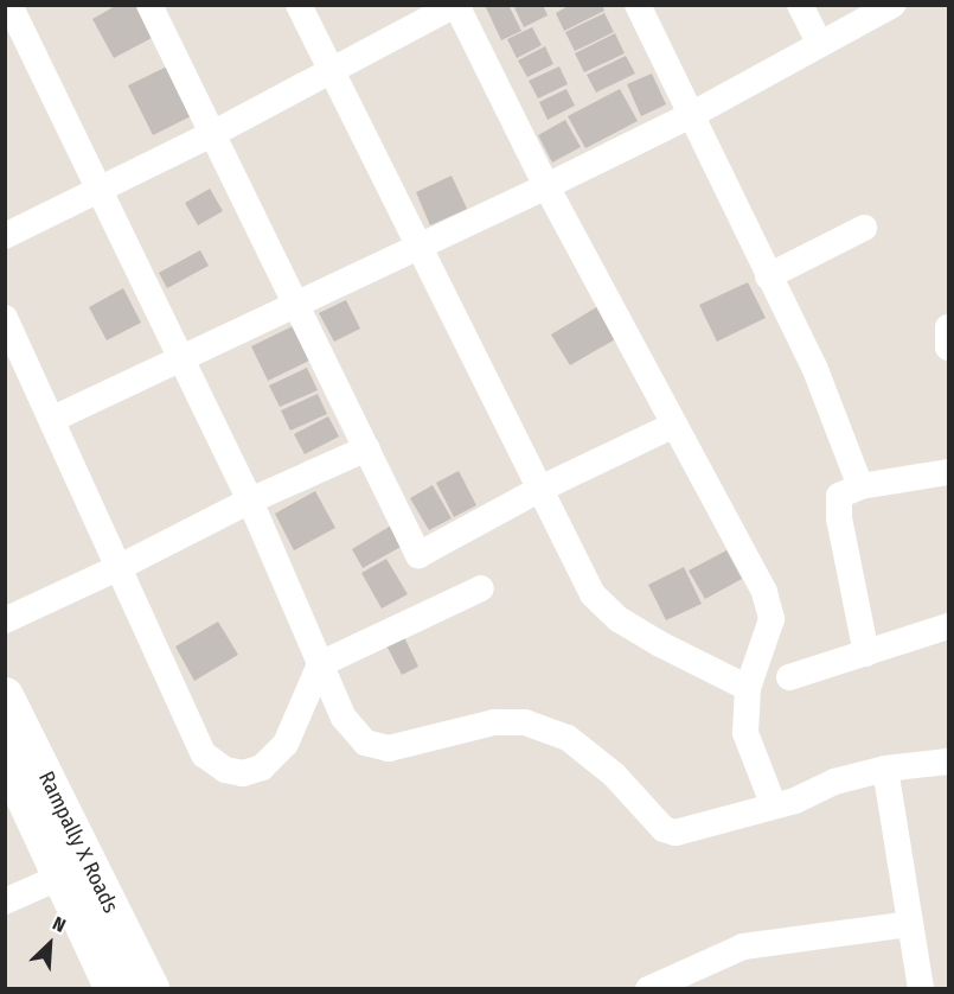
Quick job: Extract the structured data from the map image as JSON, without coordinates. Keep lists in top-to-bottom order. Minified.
{"streets":{"main road":["Rampally X Roads"]},"north":"top right"}
